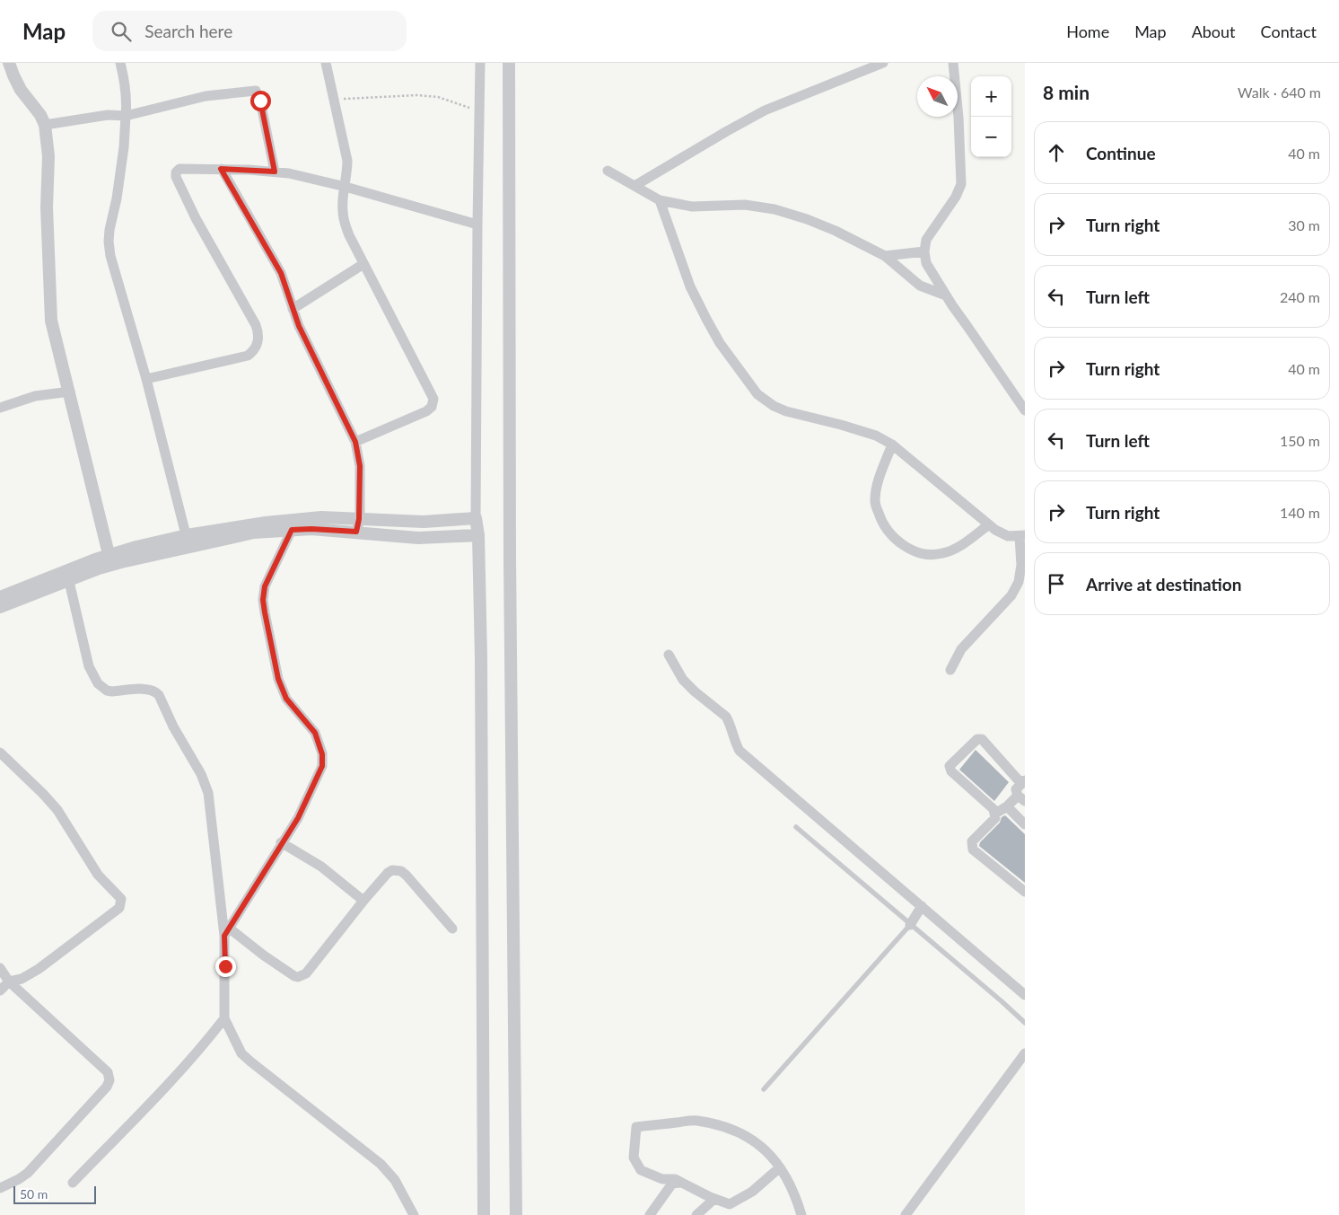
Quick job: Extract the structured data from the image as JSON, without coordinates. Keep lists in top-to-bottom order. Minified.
{"scale_bar":"50 m","north":"top left","page":{"header":"Map","search":"Search here","nav":["Home","Map","About","Contact"],"heading":["8 min","Walk · 640 m"],"map_buttons":["+","−"],"list":[["Continue","40 m"],["Turn right","30 m"],["Turn left","240 m"],["Turn right","40 m"],["Turn left","150 m"],["Turn right","140 m"],"Arrive at destination"],"scale":"50 m"}}
